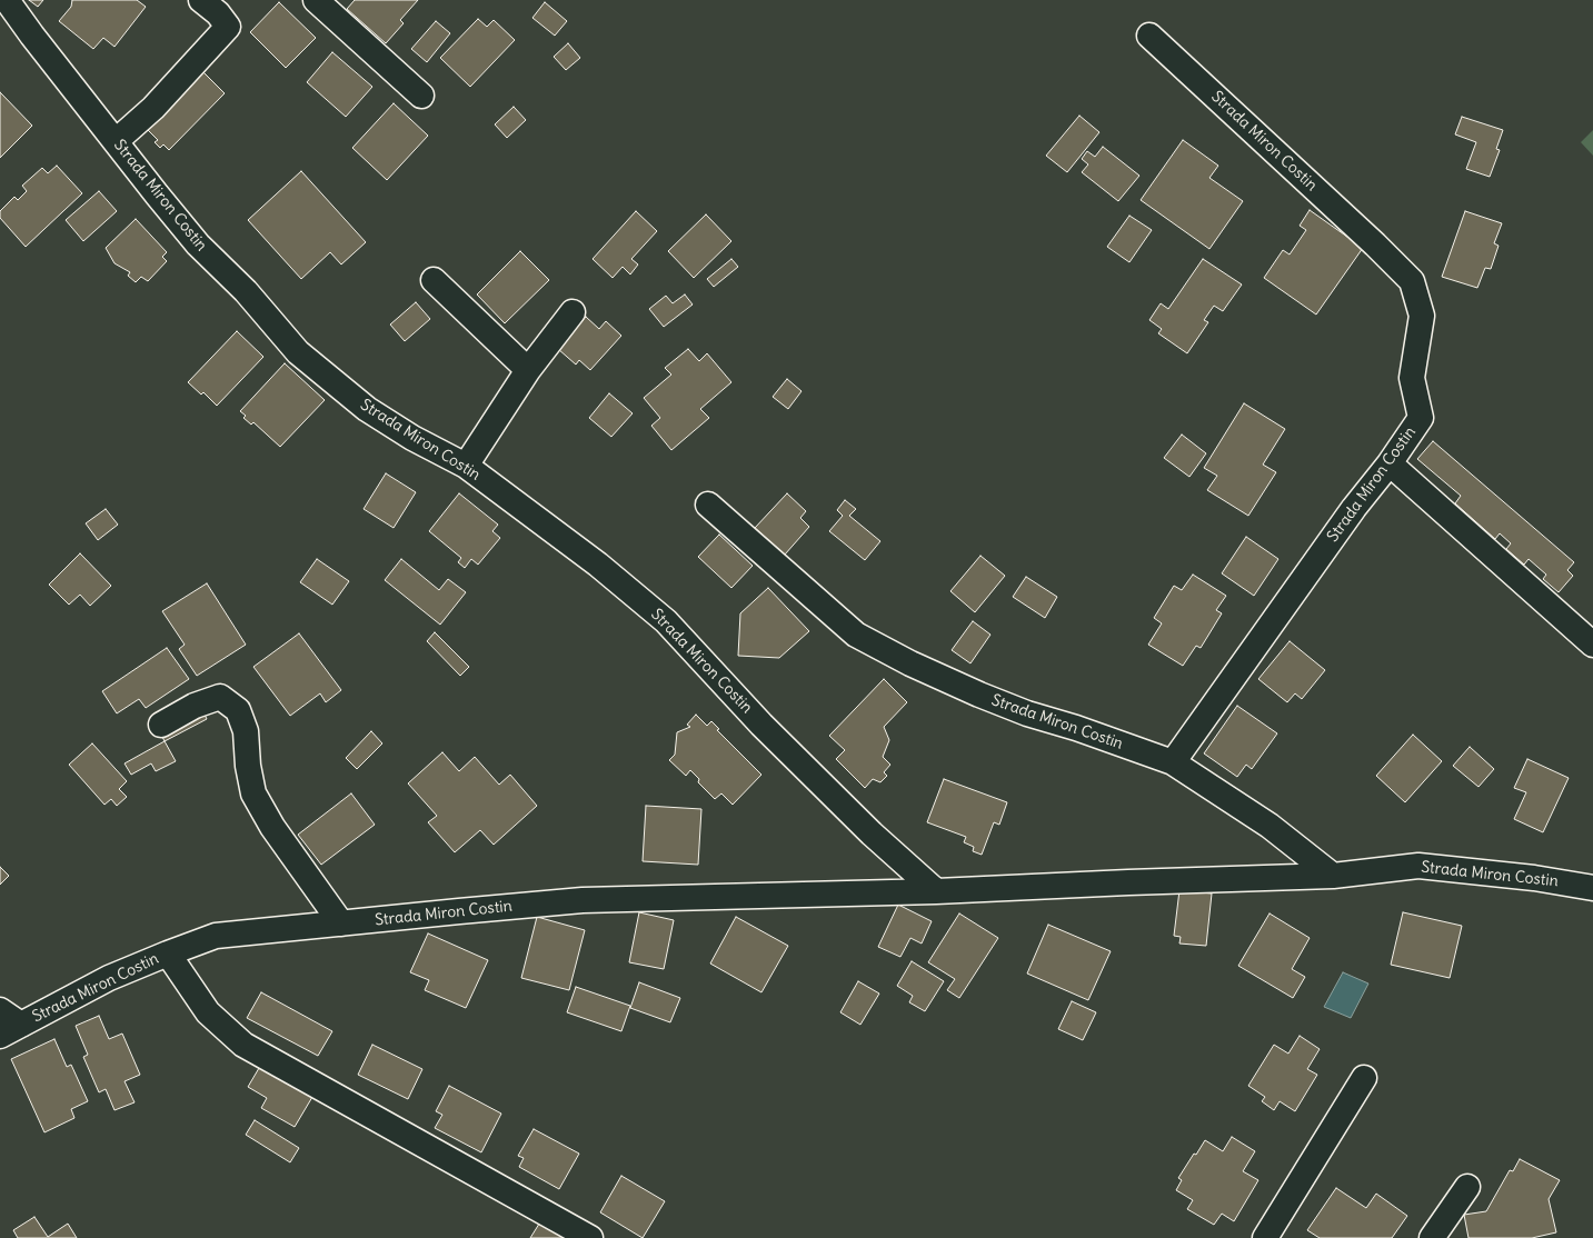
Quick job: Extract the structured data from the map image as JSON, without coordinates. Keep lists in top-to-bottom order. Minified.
{"streets":{"street":["Strada Miron Costin"]}}
